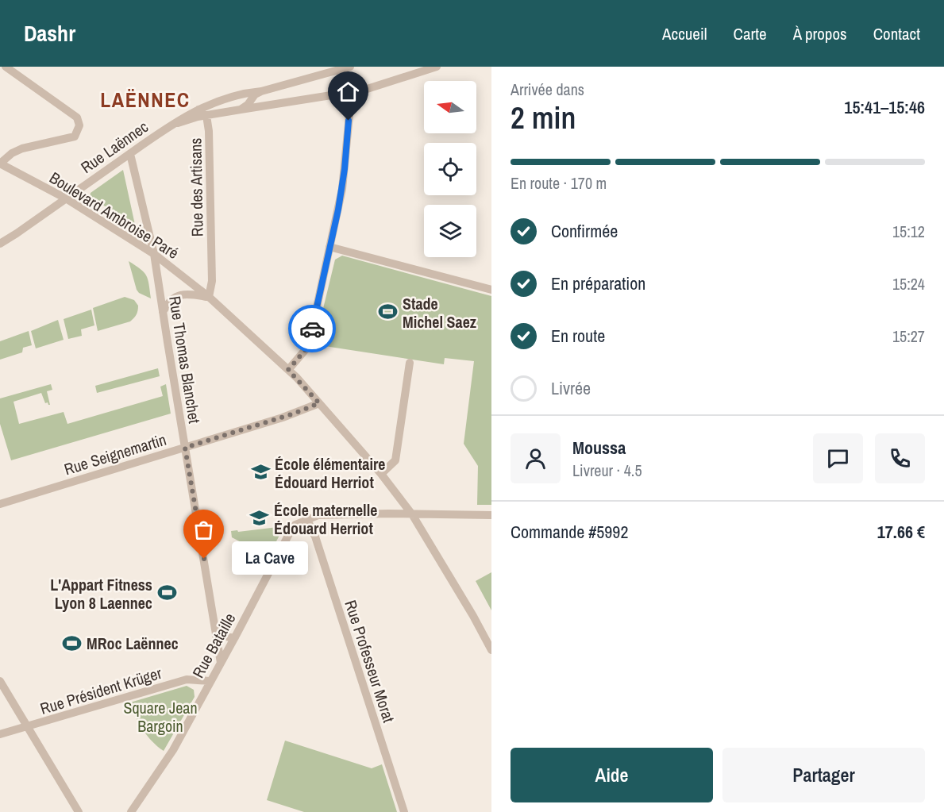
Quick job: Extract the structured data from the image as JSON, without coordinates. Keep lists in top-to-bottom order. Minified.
{"streets":{"street":["Rue Laënnec","Rue des Artisans","Boulevard Ambroise Paré","Rue Thomas Blanchet","Rue Seignemartin","Rue Bataille","Rue Professeur Morat","Rue Président Krüger"]},"crossings":[["Rue Laënnec","Rue des Artisans"],["Rue Laënnec","Boulevard Ambroise Paré"],["Rue Laënnec","Rue Thomas Blanchet"],["Rue des Artisans","Boulevard Ambroise Paré"],["Boulevard Ambroise Paré","Rue Thomas Blanchet"],["Boulevard Ambroise Paré","Rue Seignemartin"],["Rue Thomas Blanchet","Rue Seignemartin"],["Rue Thomas Blanchet","Rue Bataille"],["Rue Bataille","Rue Professeur Morat"],["Rue Bataille","Rue Président Krüger"]],"districts":["LAËNNEC"],"parks":["Square Jean Bargoin"],"places":{"sports":["Stade Michel Saez","L'Appart Fitness Lyon 8 Laennec","MRoc Laënnec"],"school or university":["École élémentaire Édouard Herriot","École maternelle Édouard Herriot"],"other":["La Cave"]},"north":"left","page":{"header":"Dashr","nav":["Accueil","Carte","À propos","Contact"],"heading":["2 min","Arrivée dans","15:41–15:46"],"panel":["Moussa","Livreur · 4.5","Commande #5992","17.66 €"],"bar":"En route · 170 m","list":[["Confirmée","15:12"],["En préparation","15:24"],["En route","15:27"],"Livrée"],"bubble":"La Cave","buttons":["Aide","Partager"]}}
